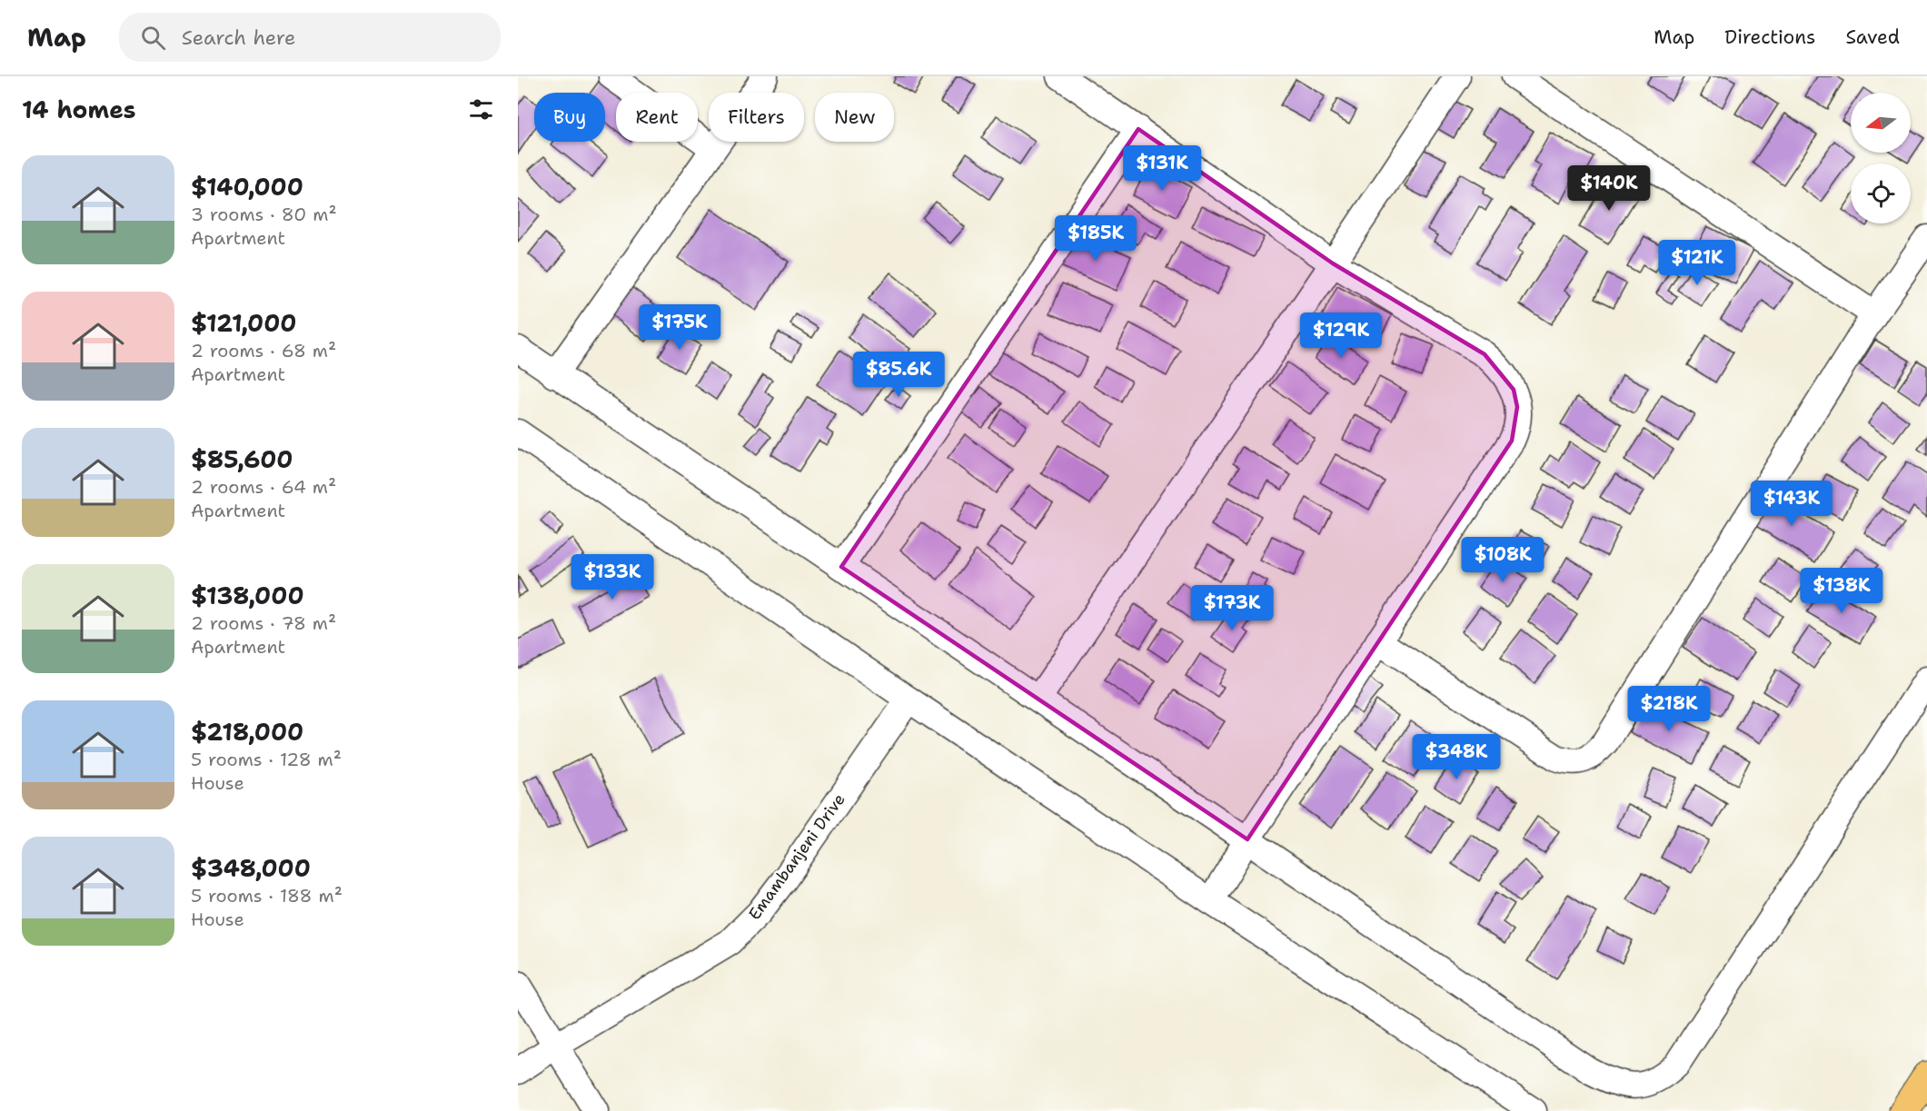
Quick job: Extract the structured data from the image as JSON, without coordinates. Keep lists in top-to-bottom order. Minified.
{"streets":{"street":["Emambanjeni Drive"]},"north":"left","page":{"header":"Map","search":"Search here","nav":["Map","Directions","Saved"],"heading":"14 homes","chip":["Buy","Rent","Filters","New"],"list":[{"name":"$140,000","note":"3 rooms · 80 m² · Apartment"},{"name":"$121,000","note":"2 rooms · 68 m² · Apartment"},{"name":"$85,600","note":"2 rooms · 64 m² · Apartment"},{"name":"$138,000","note":"2 rooms · 78 m² · Apartment"},{"name":"$218,000","note":"5 rooms · 128 m² · House"},{"name":"$348,000","note":"5 rooms · 188 m² · House"}],"price":["$131K","$140K","$185K","$121K","$175K","$129K","$85.6K","$143K","$108K","$133K","$138K","$173K","$218K","$348K"]}}
